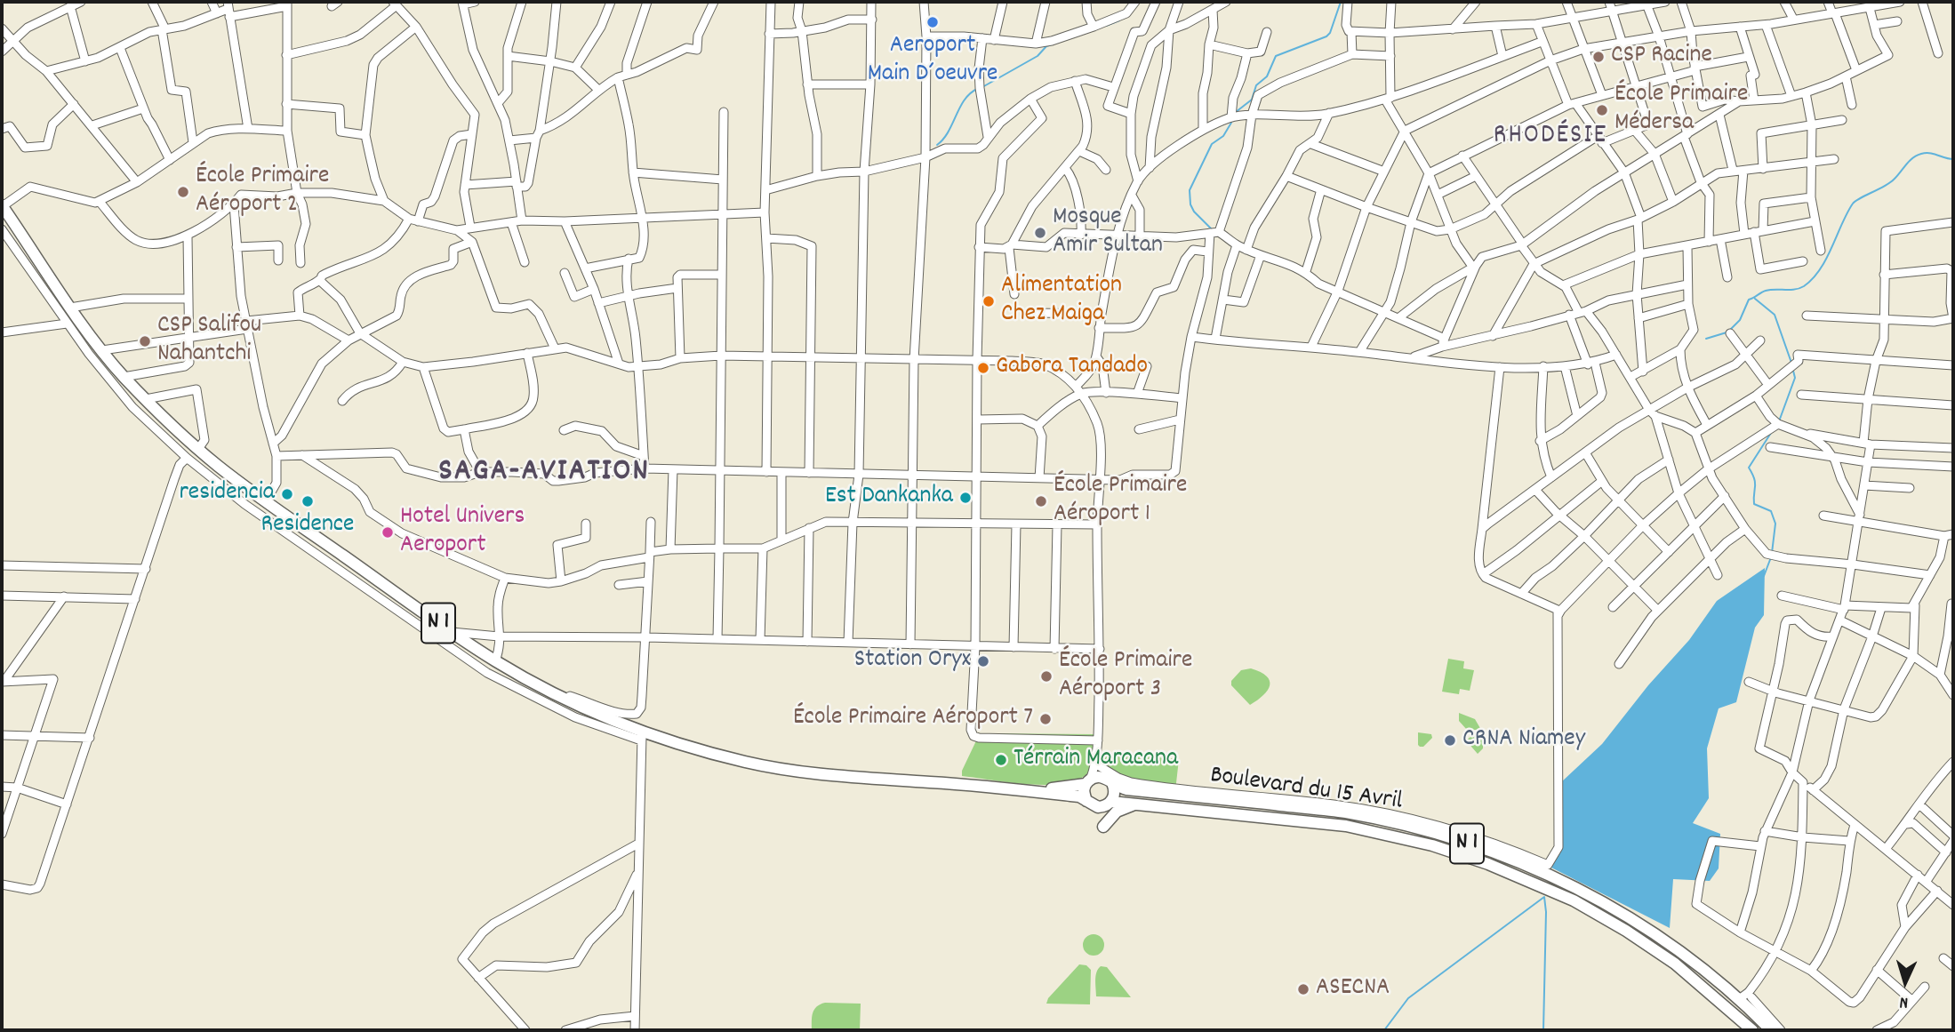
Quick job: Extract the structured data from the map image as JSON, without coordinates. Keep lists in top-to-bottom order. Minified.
{"streets":{"highway":["N 1","Boulevard du 15 Avril"]},"crossings":[["N 1","Boulevard du 15 Avril"]],"districts":["RHODÉSIE","SAGA-AVIATION"],"places":["Aeroport Main D´oeuvre","CSP Racine","École Primaire Médersa","École Primaire Aéroport 2","Mosque Amir Sultan","Alimentation Chez Maiga","CSP Salifou Nahantchi","Gabora Tandado","residencia","Est Dankanka","Residence","École Primaire Aéroport 1","Hotel Univers Aeroport","Station Oryx","École Primaire Aéroport 3","École Primaire Aéroport 7","CRNA Niamey","Térrain Maracana","ASECNA"],"north":"bottom"}
